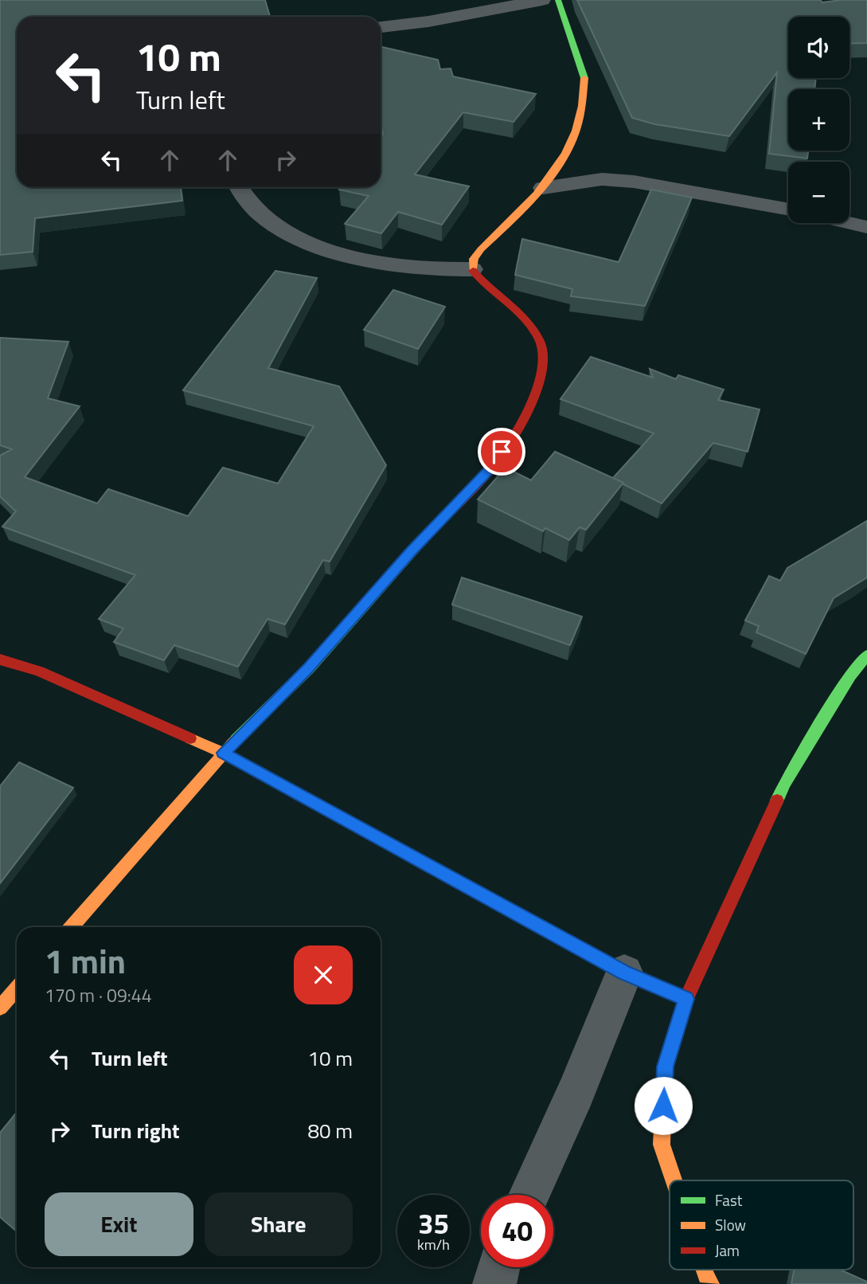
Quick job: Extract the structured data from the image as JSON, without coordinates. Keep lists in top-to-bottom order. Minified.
{"legend":["Fast","Slow","Jam"],"page":{"map_buttons":["+","−"],"turn":["10 m","Turn left"],"heading":["1 min","170 m · 09:44"],"list":[{"name":"Turn left","value":"10 m"},{"name":"Turn right","value":"80 m"}],"buttons":["Exit","Share"],"speed":"35 km/h","limit":"40"}}
